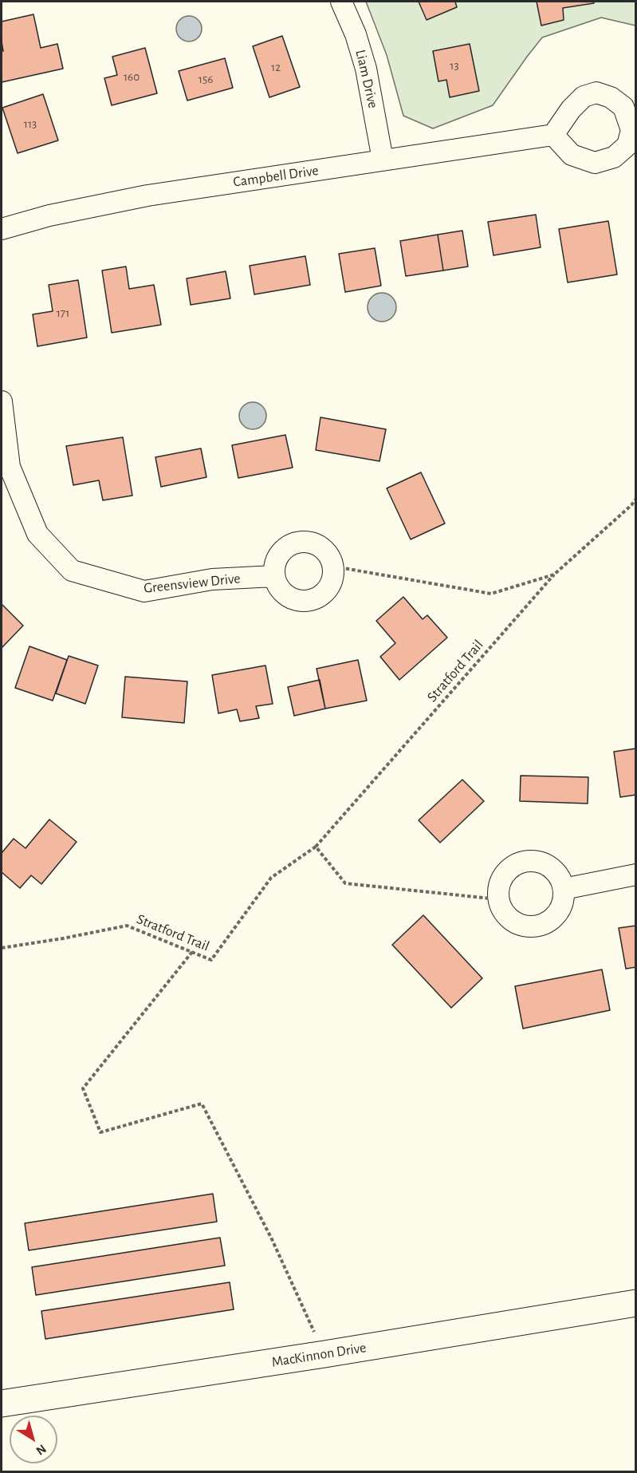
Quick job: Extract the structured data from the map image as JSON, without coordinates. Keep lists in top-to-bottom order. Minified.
{"streets":{"street":["Liam Drive","Campbell Drive","Greensview Drive","MacKinnon Drive"],"path":["Stratford Trail"]},"crossings":[["Liam Drive","Campbell Drive"],["Greensview Drive","Stratford Trail"]],"house_numbers":["13","12","160","156","113","171"],"north":"bottom right"}
